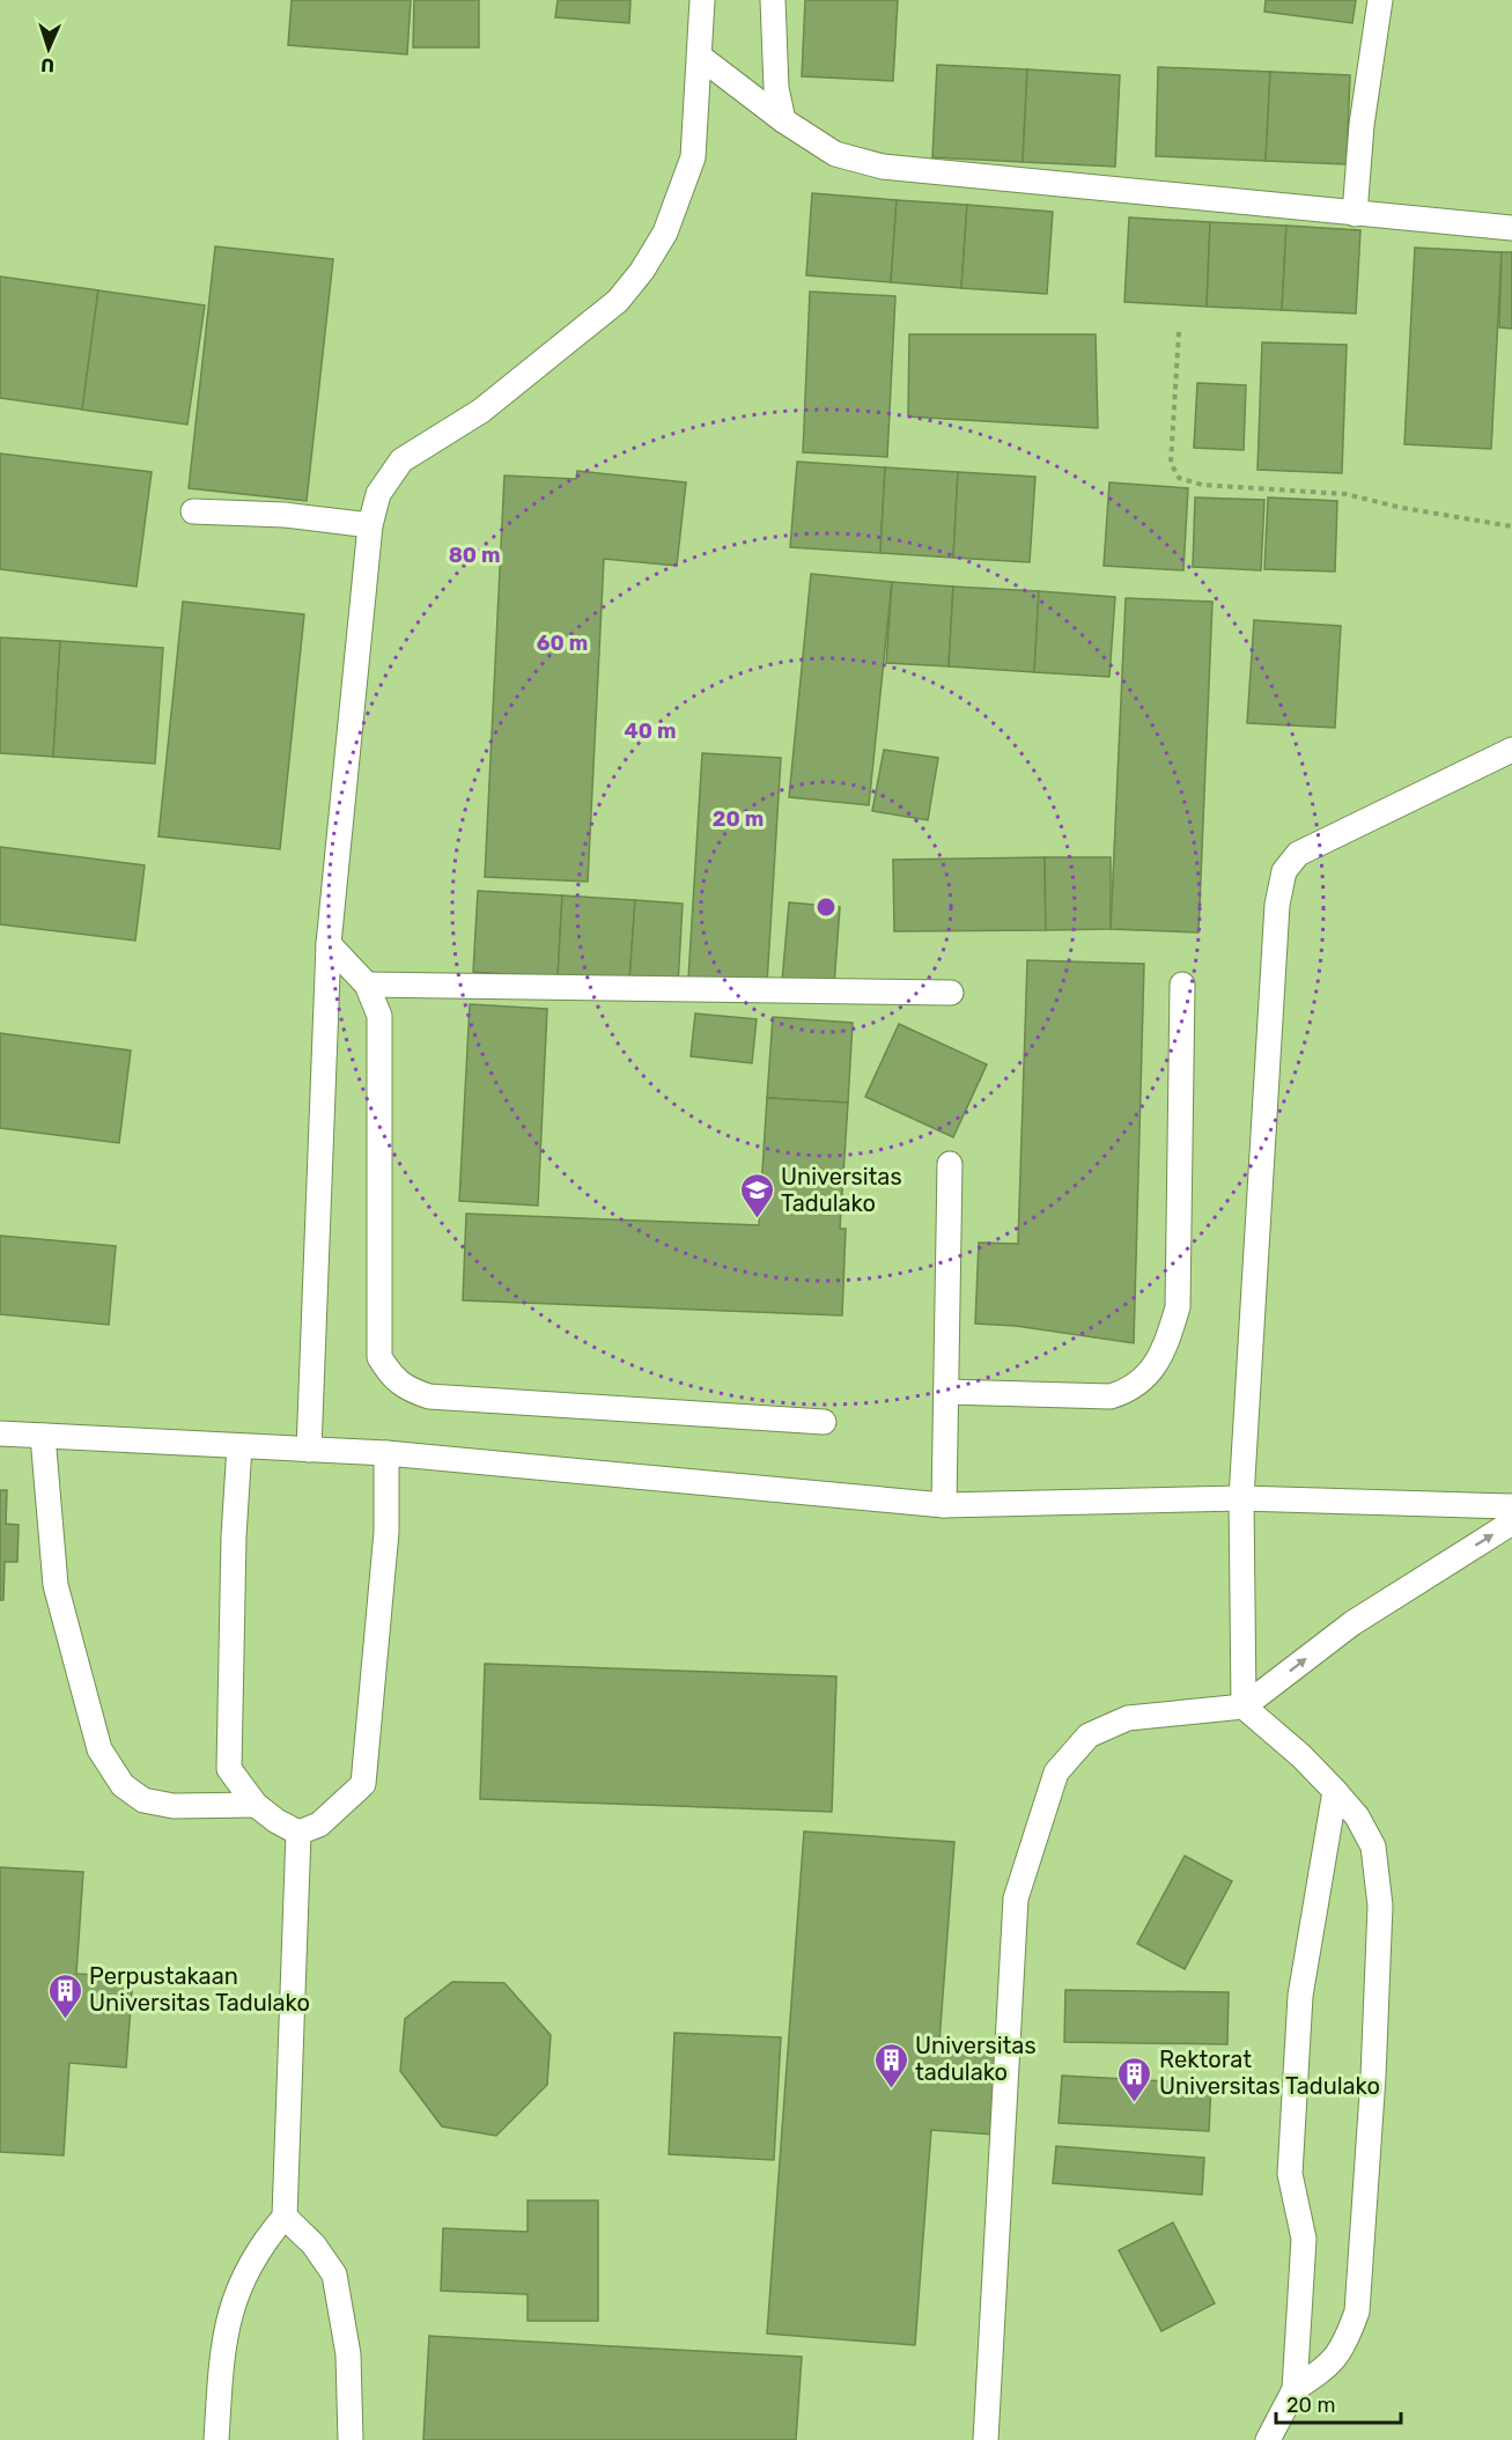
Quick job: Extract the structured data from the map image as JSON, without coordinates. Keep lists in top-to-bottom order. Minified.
{"places":{"school or university":["Universitas Tadulako"],"building":["Perpustakaan Universitas Tadulako","Universitas tadulako","Rektorat Universitas Tadulako"]},"scale_bar":"20 m","north":"bottom","rings":["80 m","60 m","40 m","20 m"]}
